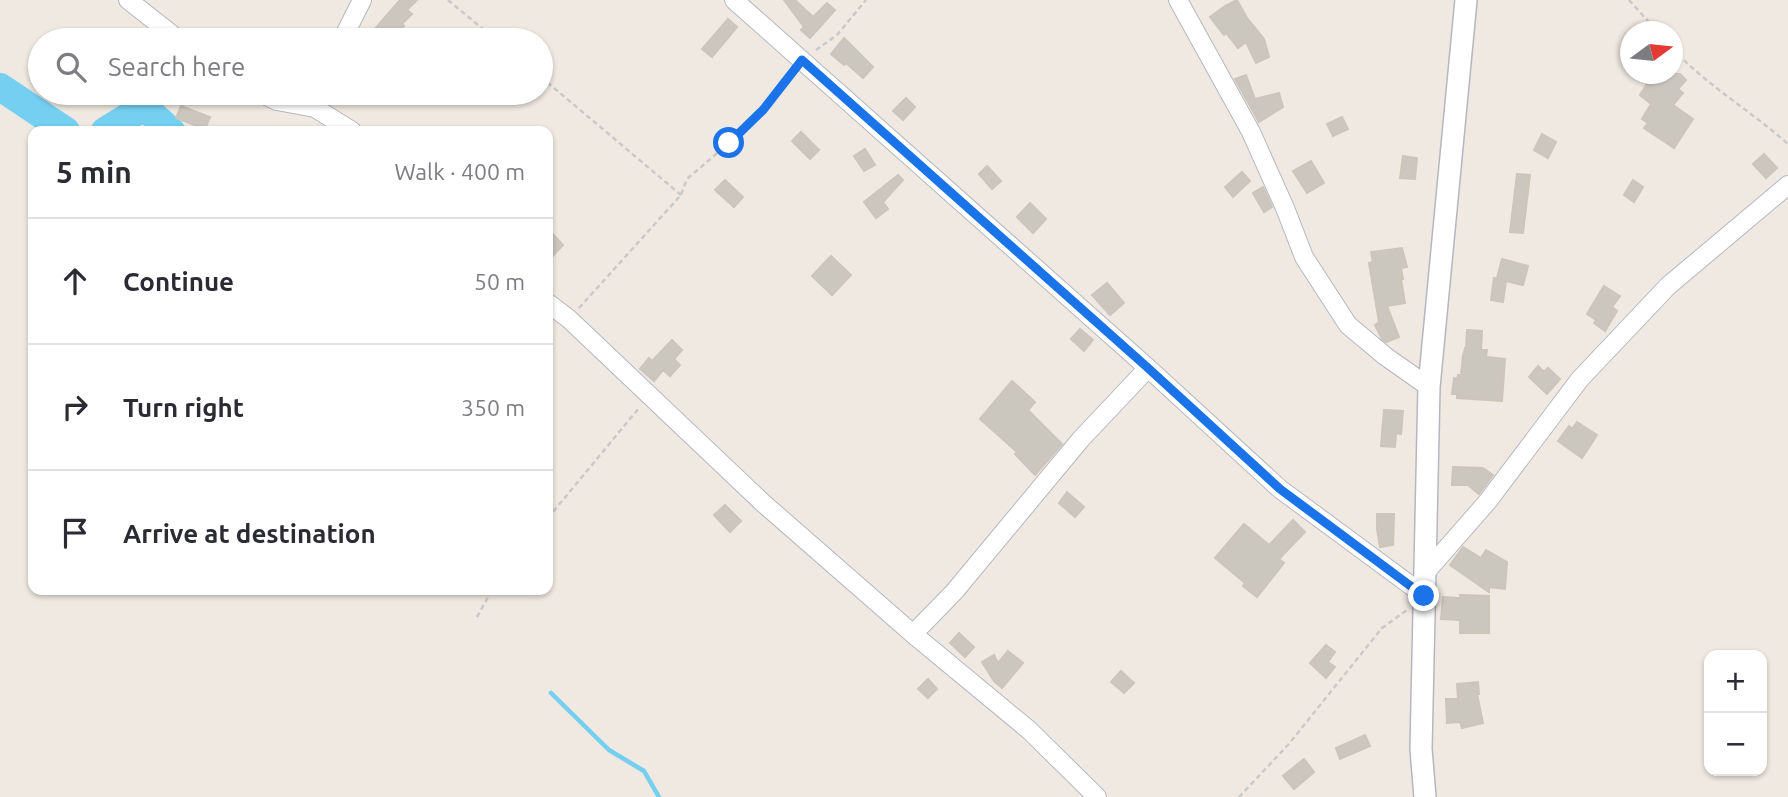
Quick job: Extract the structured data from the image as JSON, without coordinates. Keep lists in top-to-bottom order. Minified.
{"north":"right","page":{"search":"Search here","heading":["5 min","Walk · 400 m"],"list":[["Continue","50 m"],["Turn right","350 m"],"Arrive at destination"],"map_buttons":["+","−"]}}
